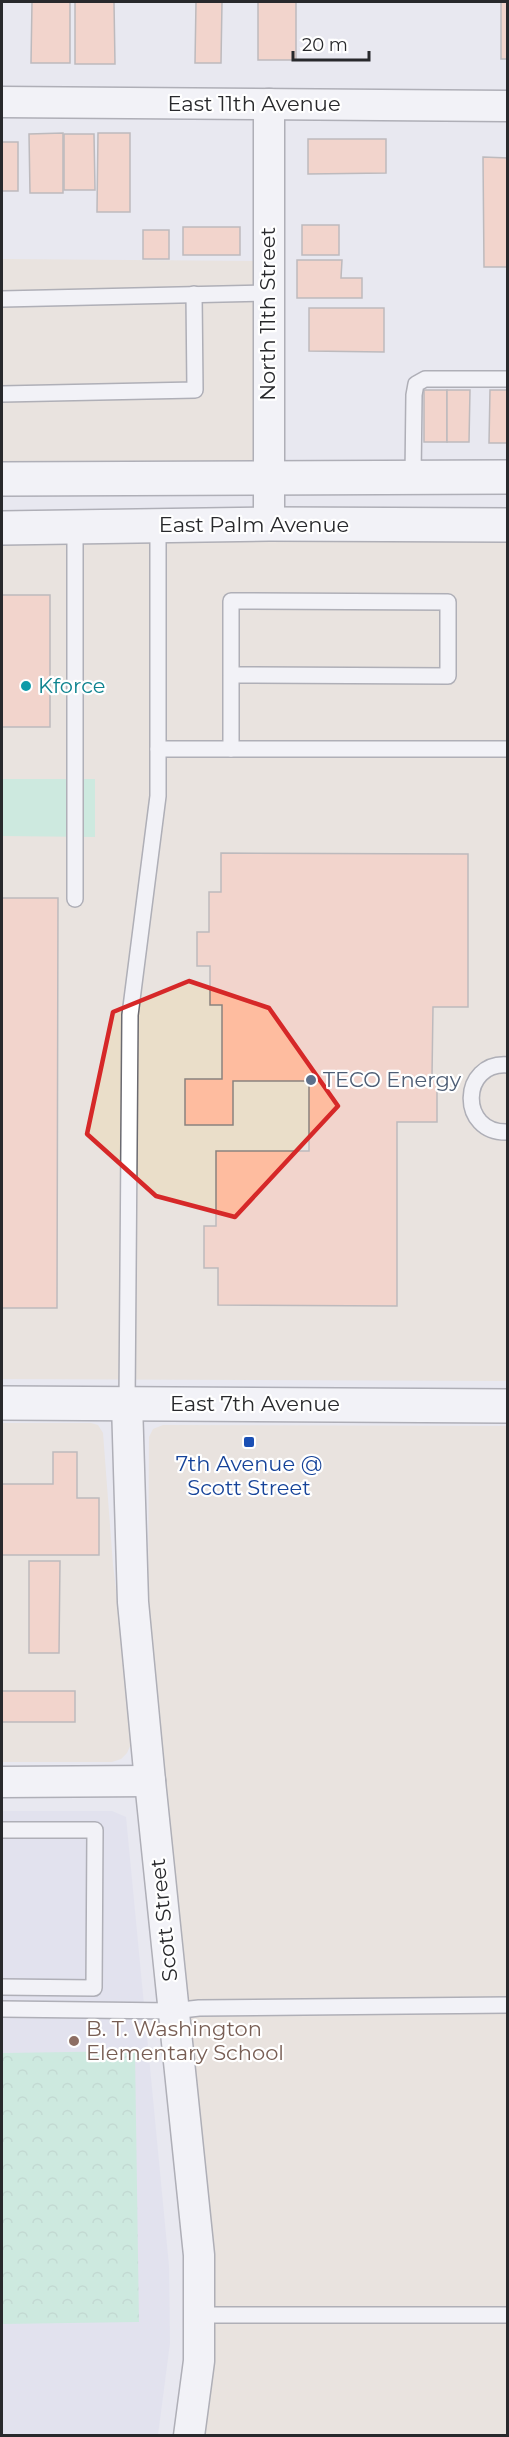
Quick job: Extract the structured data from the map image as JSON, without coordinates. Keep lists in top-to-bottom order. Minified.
{"streets":{"street":["East 11th Avenue","North 11th Street","East Palm Avenue","East 7th Avenue","Scott Street"]},"crossings":[["East 11th Avenue","North 11th Street"],["North 11th Street","East Palm Avenue"],["East 7th Avenue","Scott Street"]],"places":{"other":["Kforce","TECO Energy","B. T. Washington Elementary School"],"transit":["7th Avenue @ Scott Street"]},"scale_bar":"20 m"}
